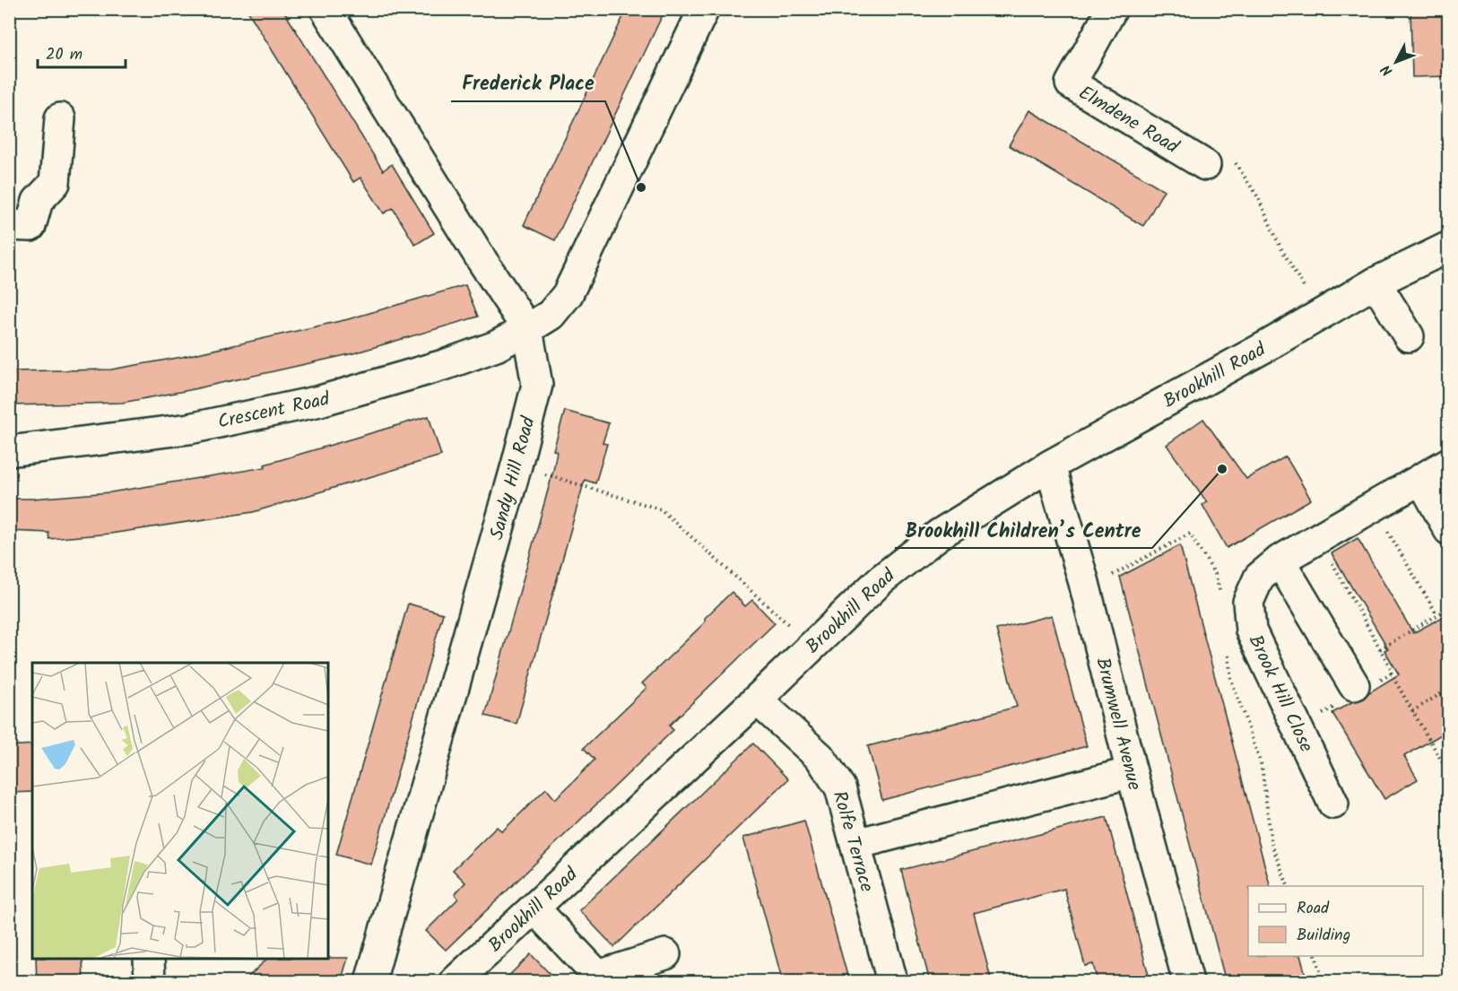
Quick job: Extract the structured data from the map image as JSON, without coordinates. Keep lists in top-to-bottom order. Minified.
{"streets":{"street":["Elmdene Road","Brookhill Road","Crescent Road","Sandy Hill Road","Brook Hill Close","Brumwell Avenue","Rolfe Terrace"]},"crossings":[["Brookhill Road","Brumwell Avenue"],["Brookhill Road","Rolfe Terrace"],["Crescent Road","Sandy Hill Road"]],"places":["Frederick Place","Brookhill Children’s Centre"],"legend":["Road","Building"],"scale_bar":"20 m","north":"bottom left"}
